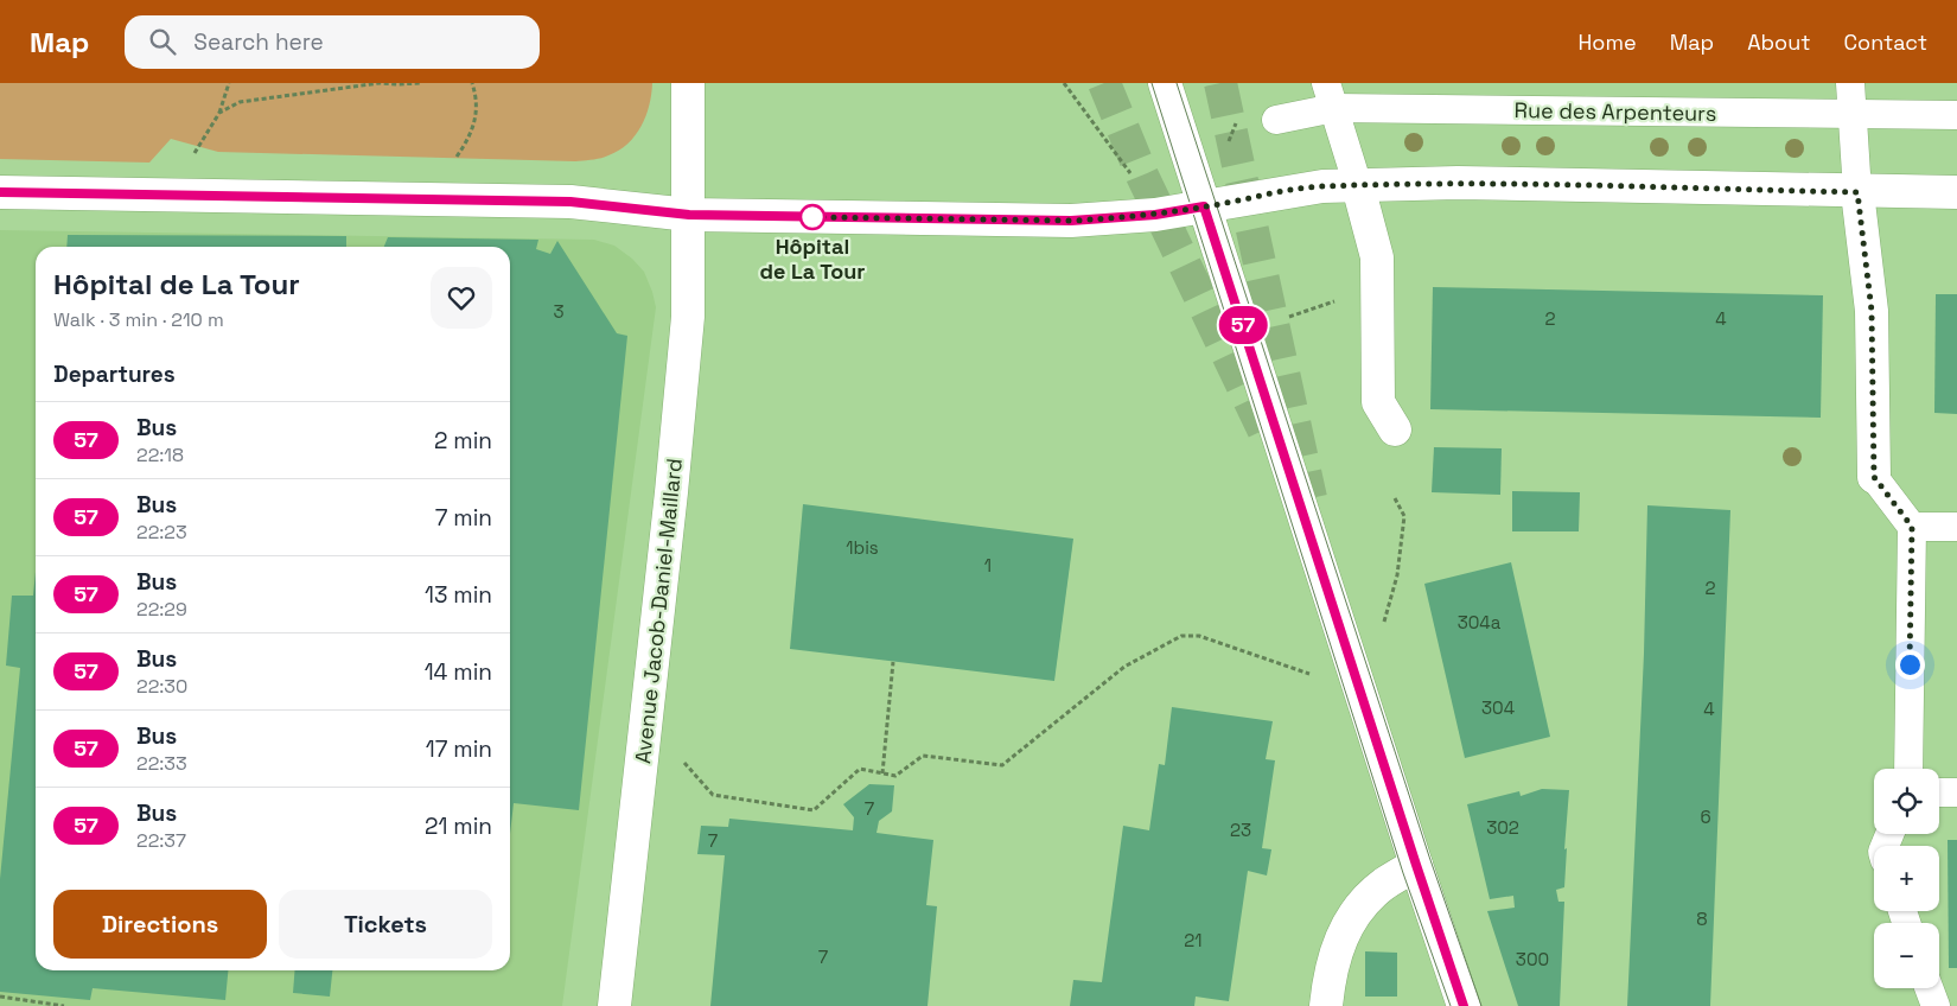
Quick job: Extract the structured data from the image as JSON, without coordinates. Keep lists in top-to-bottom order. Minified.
{"streets":{"street":["Rue des Arpenteurs","Avenue Jacob-Daniel-Maillard"]},"places":["Hôpital de La Tour"],"lines":["bus line 57"],"house_numbers":["3","2","4","1bis","1","2","304a","304","4","7","6","302","23","7","8","21","7","300"],"page":{"header":"Map","search":"Search here","nav":["Home","Map","About","Contact"],"on_map":"57","heading":[["Hôpital de La Tour","Walk · 3 min · 210 m"],"Departures"],"list":[{"mark":"57","name":"Bus","note":"22:18","value":"2 min"},{"mark":"57","name":"Bus","note":"22:23","value":"7 min"},{"mark":"57","name":"Bus","note":"22:29","value":"13 min"},{"mark":"57","name":"Bus","note":"22:30","value":"14 min"},{"mark":"57","name":"Bus","note":"22:33","value":"17 min"},{"mark":"57","name":"Bus","note":"22:37","value":"21 min"}],"map_buttons":["+","−"],"buttons":["Directions","Tickets"]}}
